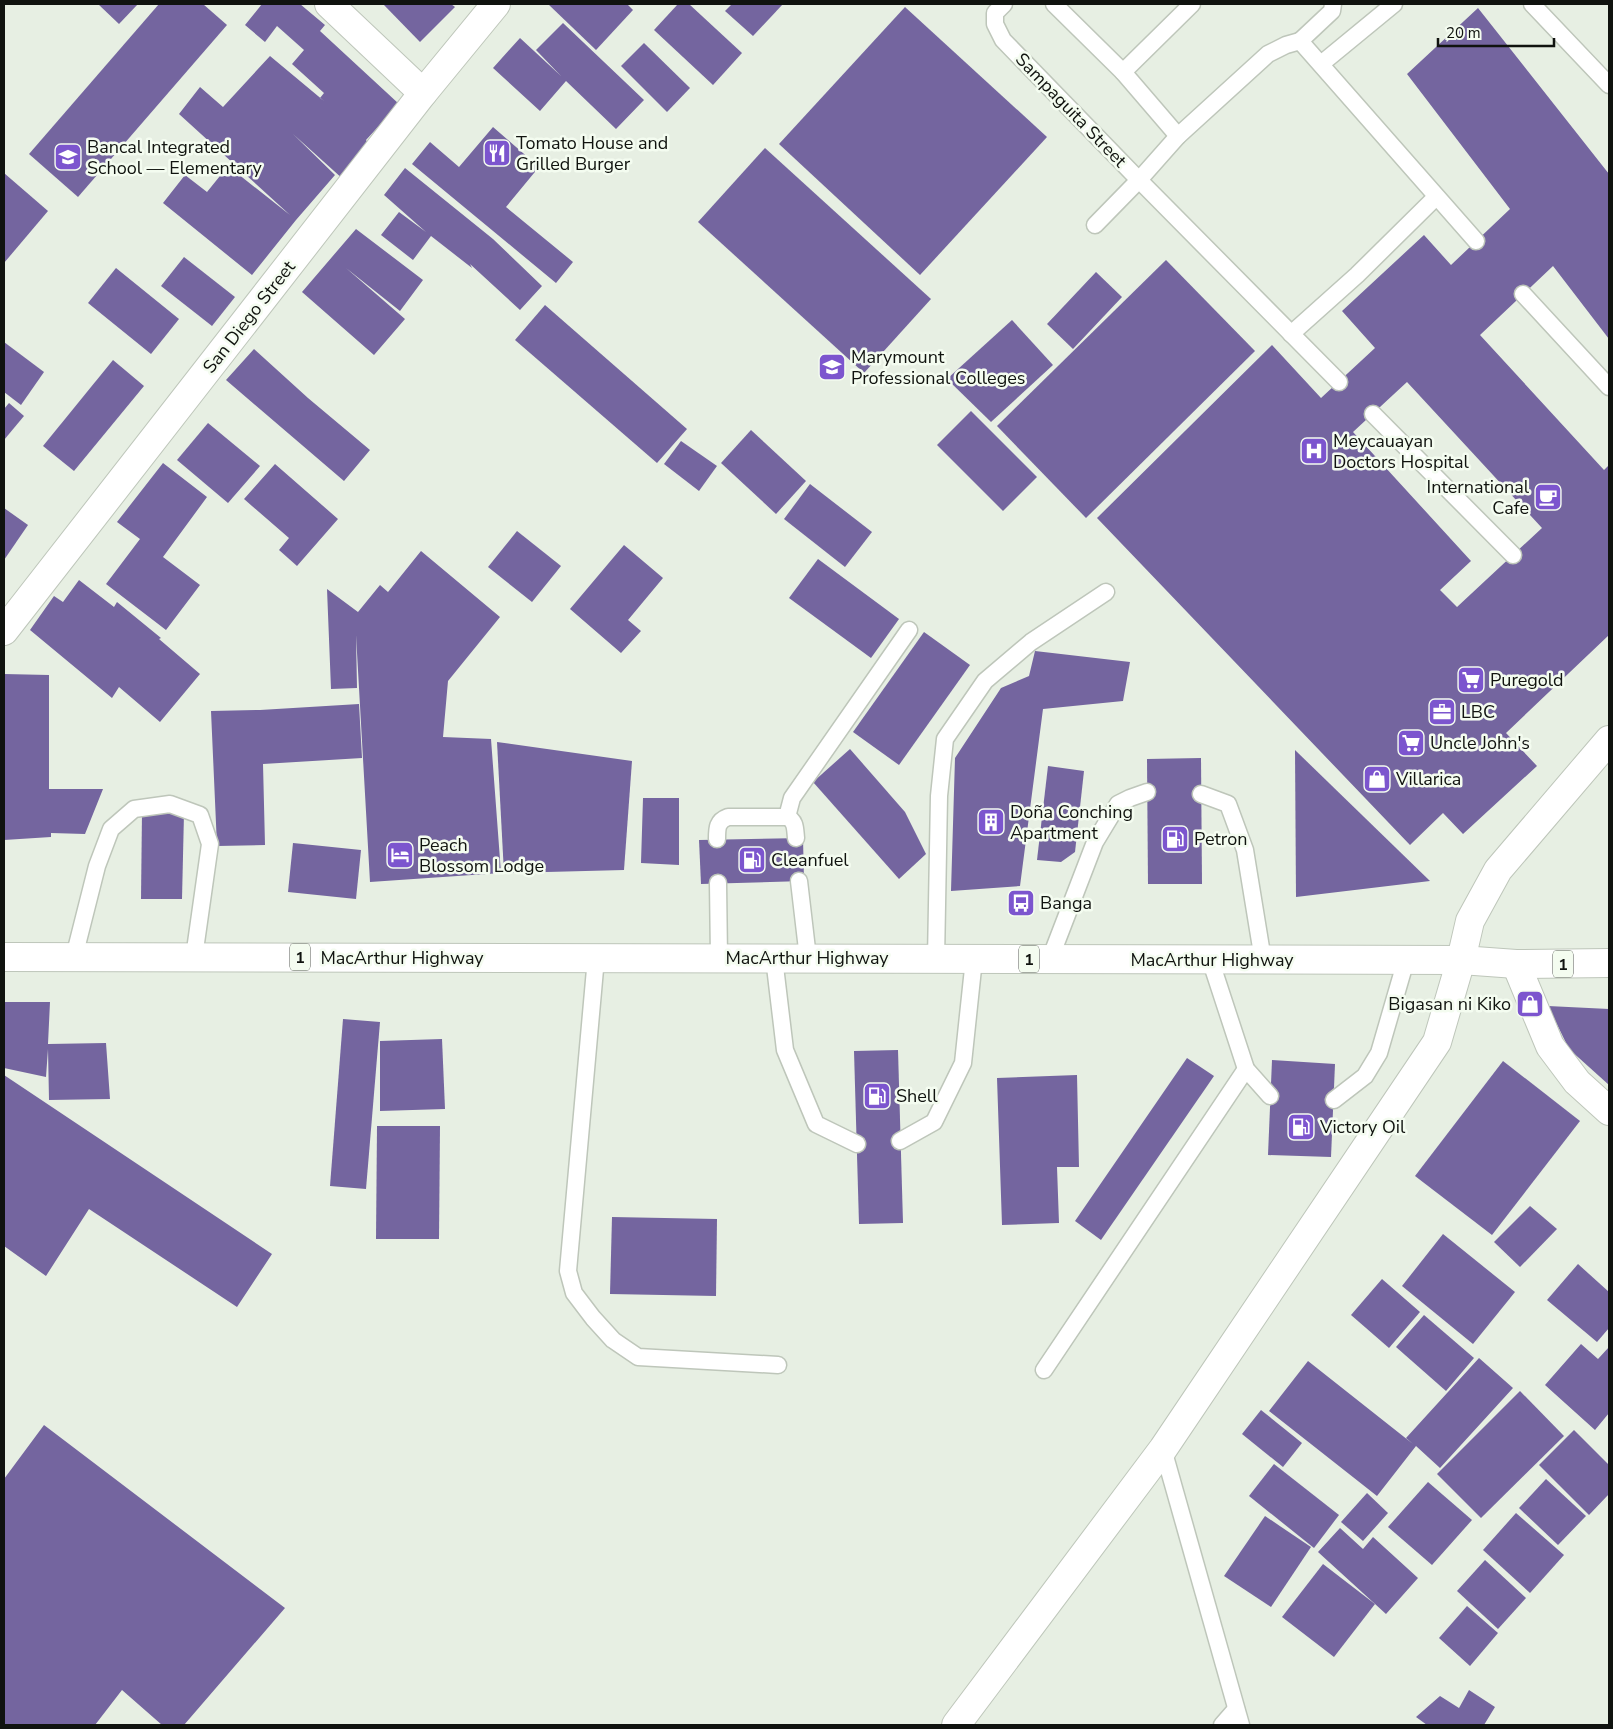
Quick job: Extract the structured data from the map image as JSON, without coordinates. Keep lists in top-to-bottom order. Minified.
{"streets":{"main road":["San Diego Street","1","MacArthur Highway"],"lane":["Sampaguita Street"]},"places":{"restaurant":["Tomato House and Grilled Burger"],"school or university":["Bancal Integrated School — Elementary","Marymount Professional Colleges"],"hospital":["Meycauayan Doctors Hospital"],"cafe":["International Cafe"],"supermarket":["Puregold","Uncle John's"],"office":["LBC"],"shop":["Villarica","Bigasan ni Kiko"],"building":["Doña Conching Apartment"],"fuel station":["Petron","Cleanfuel","Shell","Victory Oil"],"hotel":["Peach Blossom Lodge"],"bus stop":["Banga"]},"scale_bar":"20 m"}
